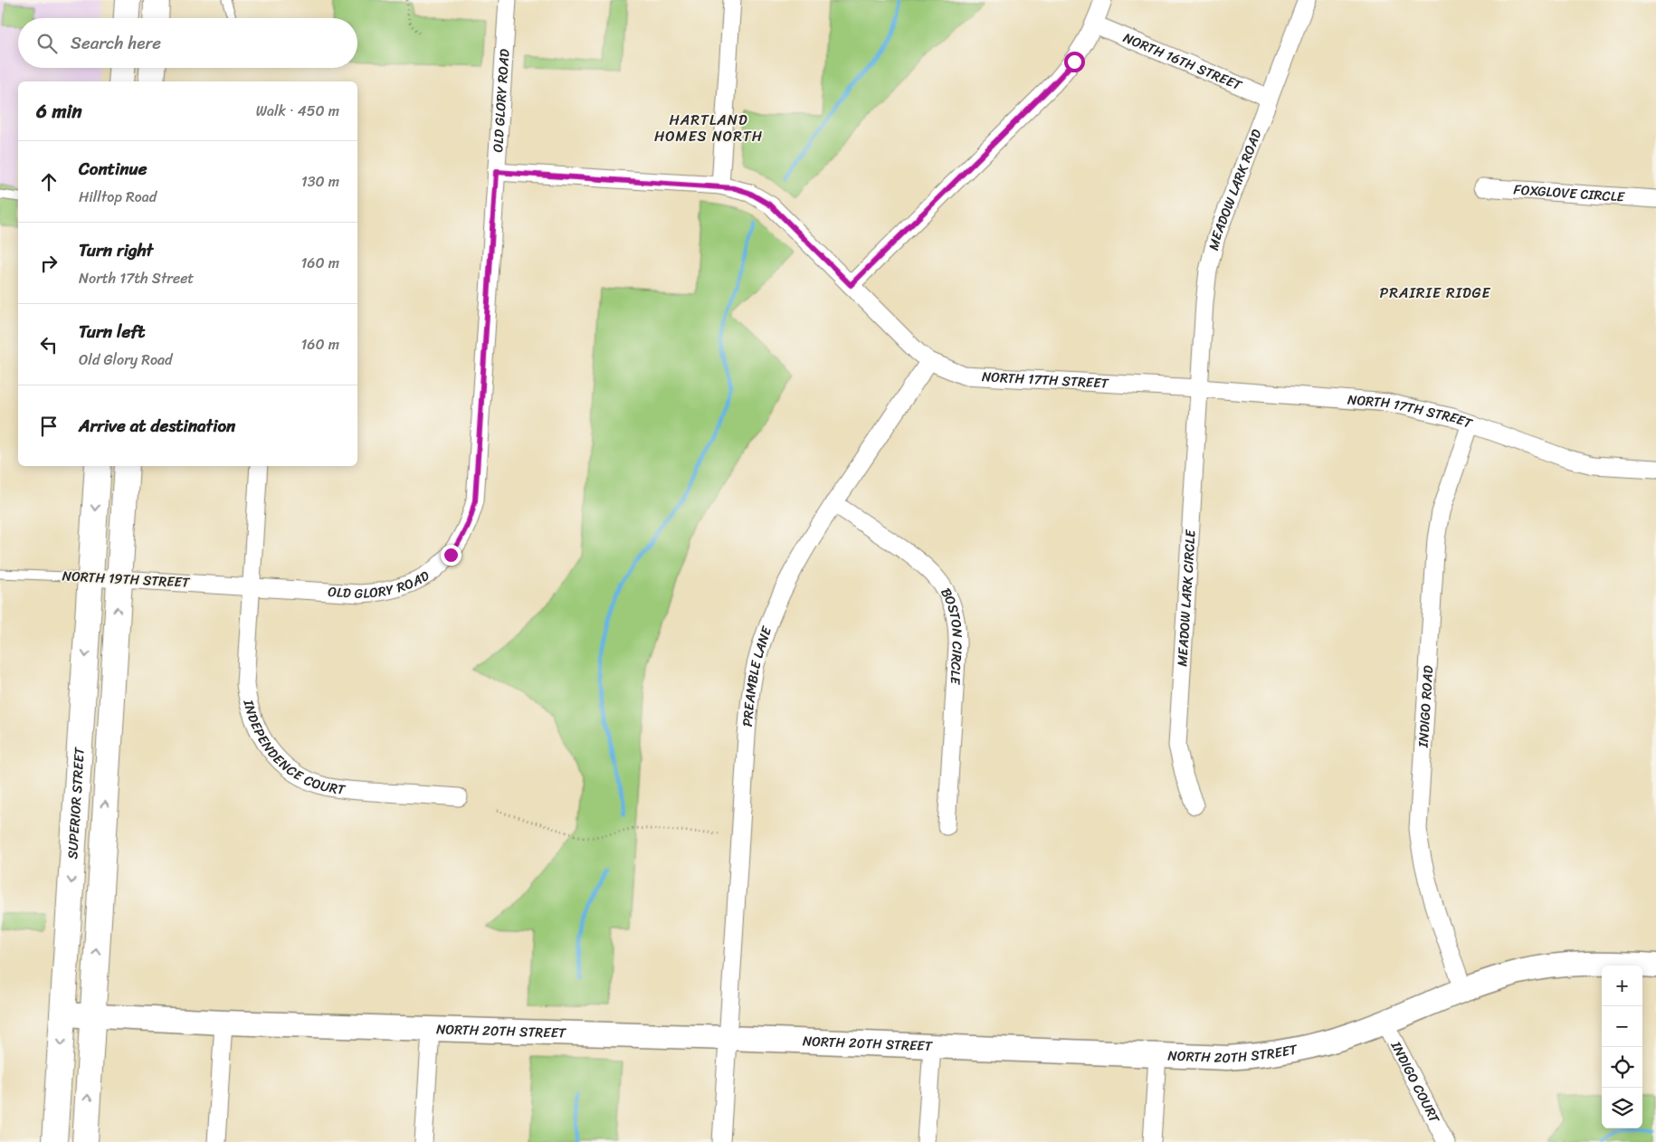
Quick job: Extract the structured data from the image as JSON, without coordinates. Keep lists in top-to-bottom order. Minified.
{"streets":{"main road":["SUPERIOR STREET"],"street":["NORTH 16TH STREET","OLD GLORY ROAD","MEADOW LARK ROAD","FOXGLOVE CIRCLE","NORTH 17TH STREET","NORTH 19TH STREET","MEADOW LARK CIRCLE","BOSTON CIRCLE","PREAMBLE LANE","INDIGO ROAD","INDEPENDENCE COURT","NORTH 20TH STREET","INDIGO COURT"]},"crossings":[["NORTH 16TH STREET","MEADOW LARK ROAD"],["OLD GLORY ROAD","NORTH 17TH STREET"],["OLD GLORY ROAD","NORTH 19TH STREET"],["OLD GLORY ROAD","INDEPENDENCE COURT"],["MEADOW LARK ROAD","NORTH 17TH STREET"],["MEADOW LARK ROAD","MEADOW LARK CIRCLE"],["NORTH 17TH STREET","MEADOW LARK CIRCLE"],["NORTH 17TH STREET","PREAMBLE LANE"],["NORTH 17TH STREET","INDIGO ROAD"],["NORTH 19TH STREET","INDEPENDENCE COURT"],["NORTH 19TH STREET","SUPERIOR STREET"],["BOSTON CIRCLE","PREAMBLE LANE"],["PREAMBLE LANE","NORTH 20TH STREET"],["INDIGO ROAD","NORTH 20TH STREET"],["SUPERIOR STREET","NORTH 20TH STREET"],["NORTH 20TH STREET","INDIGO COURT"]],"districts":["HARTLAND HOMES NORTH","PRAIRIE RIDGE"],"page":{"search":"Search here","heading":["6 min","Walk · 450 m"],"list":[["Continue","Hilltop Road","130 m"],["Turn right","North 17th Street","160 m"],["Turn left","Old Glory Road","160 m"],"Arrive at destination"],"map_buttons":["+","−"]}}
